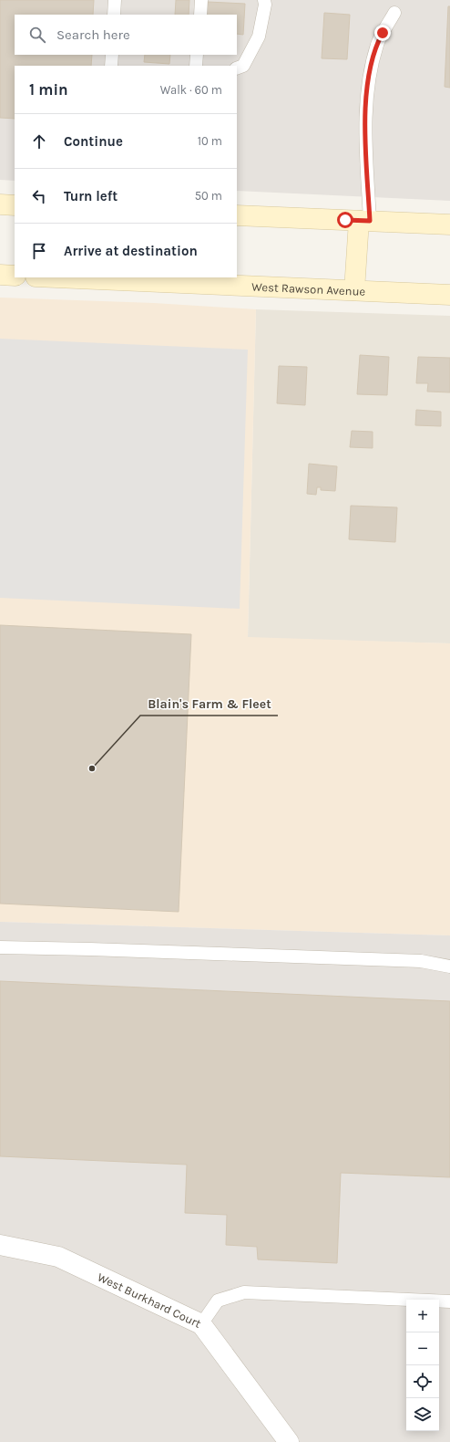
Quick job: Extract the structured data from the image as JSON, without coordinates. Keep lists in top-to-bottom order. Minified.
{"streets":{"main road":["West Rawson Avenue"],"street":["West Burkhard Court"]},"places":["Blain's Farm & Fleet"],"page":{"search":"Search here","heading":["1 min","Walk · 60 m"],"list":[["Continue","10 m"],["Turn left","50 m"],"Arrive at destination"],"map_buttons":["+","−"]}}
